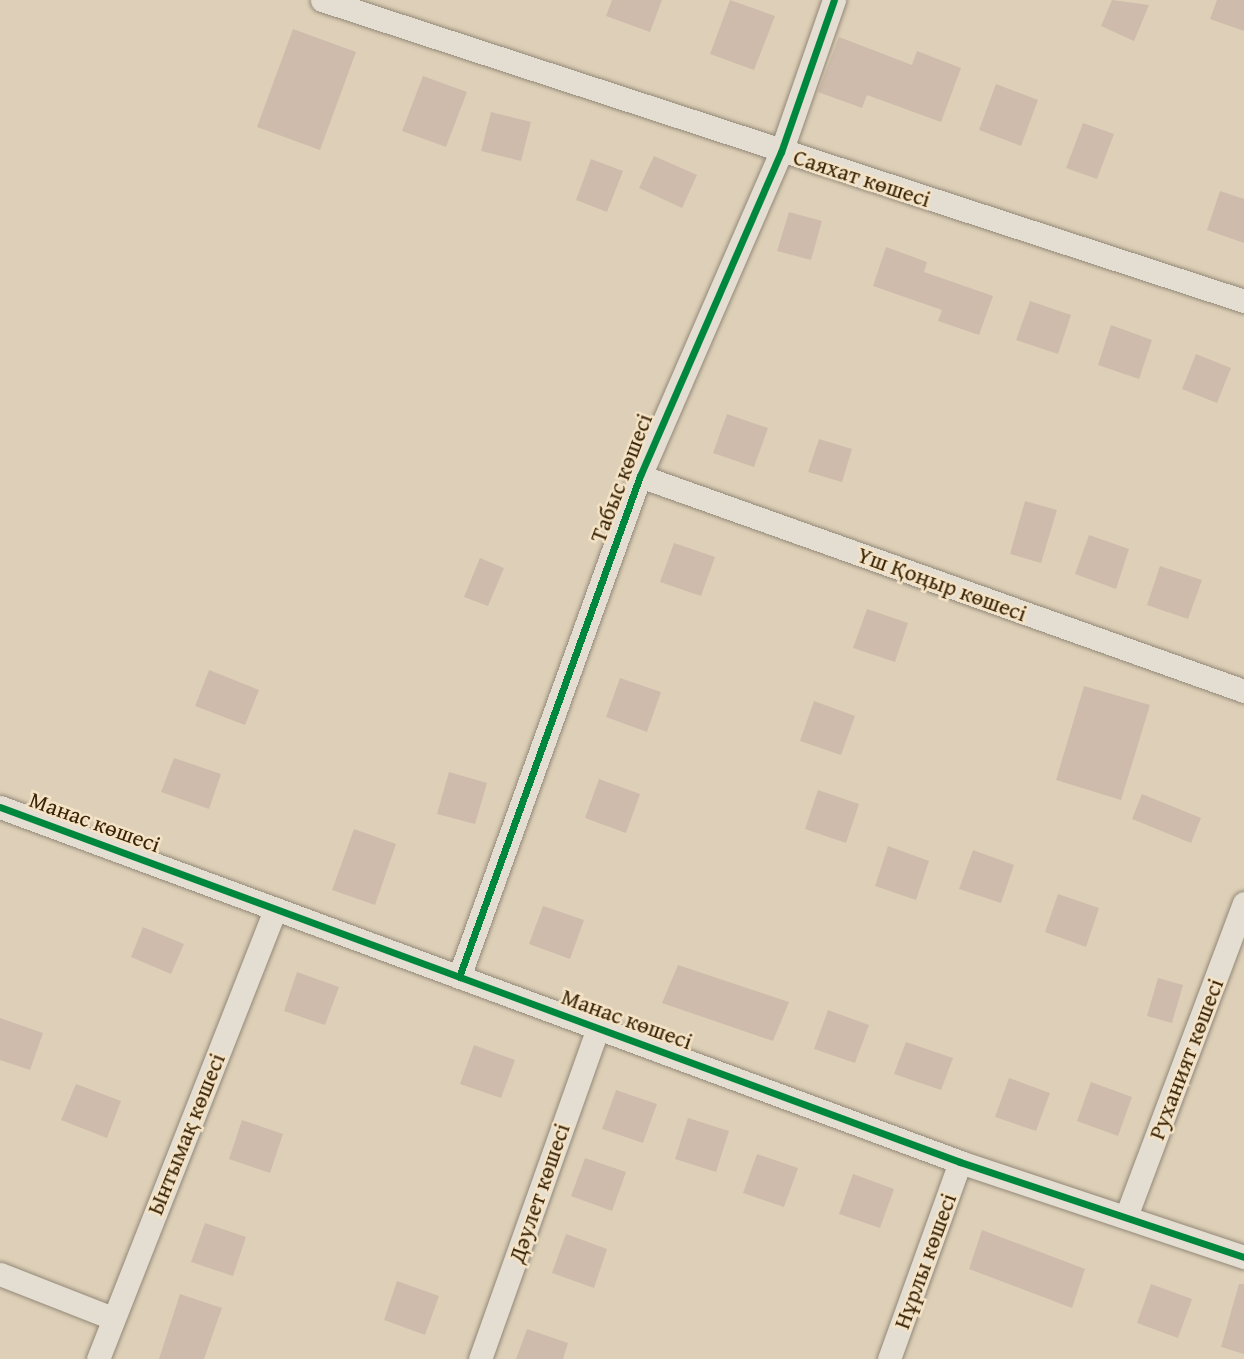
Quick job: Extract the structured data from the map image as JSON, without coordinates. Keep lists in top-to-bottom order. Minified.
{"streets":{"street":["Саяхат көшесі","Табыс көшесі","Үш Қоңыр көшесі","Манас көшесі","Руханият көшесі","Ынтымақ көшесі","Дәулет көшесі","Нұрлы көшесі"]},"crossings":[["Саяхат көшесі","Табыс көшесі"],["Табыс көшесі","Үш Қоңыр көшесі"],["Табыс көшесі","Манас көшесі"],["Манас көшесі","Руханият көшесі"],["Манас көшесі","Ынтымақ көшесі"],["Манас көшесі","Дәулет көшесі"],["Манас көшесі","Нұрлы көшесі"]]}
